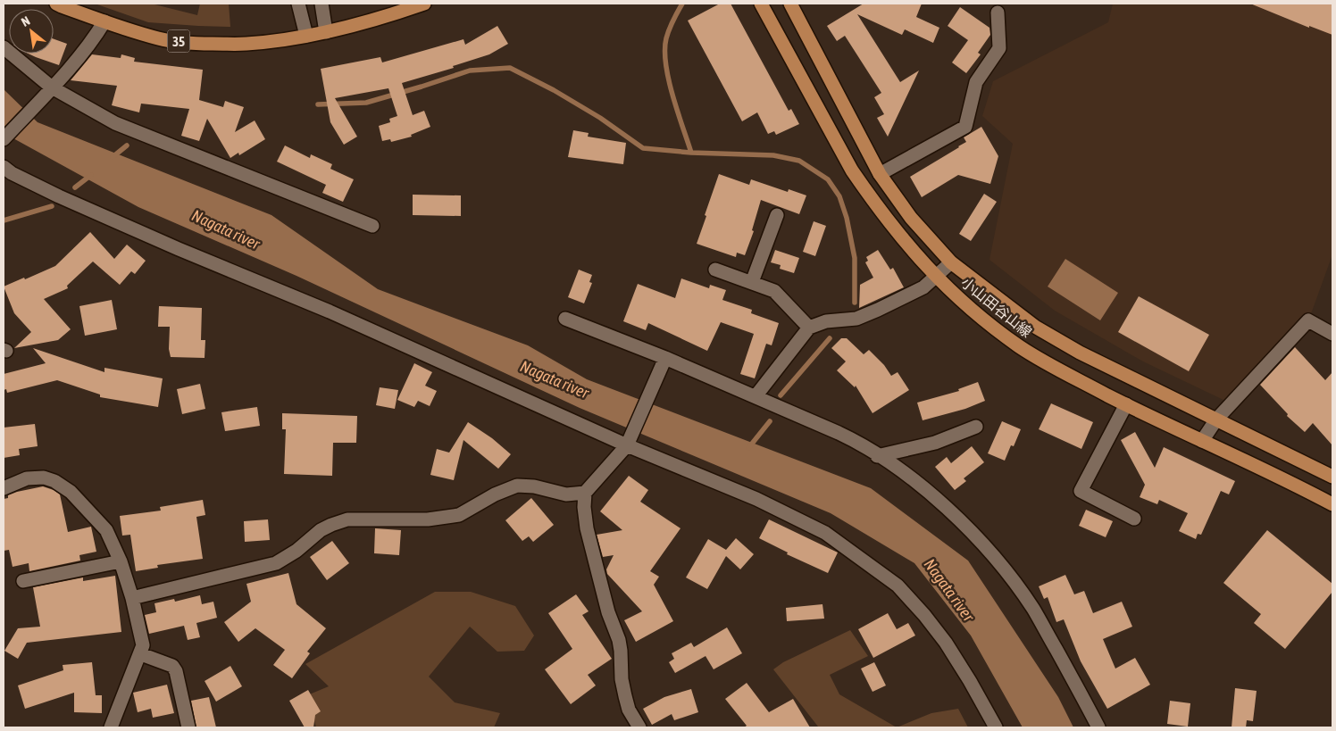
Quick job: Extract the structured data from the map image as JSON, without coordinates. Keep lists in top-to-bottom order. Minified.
{"streets":{"main road":["35","小山田谷山線"]},"water":["Nagata river"],"north":"top left"}
